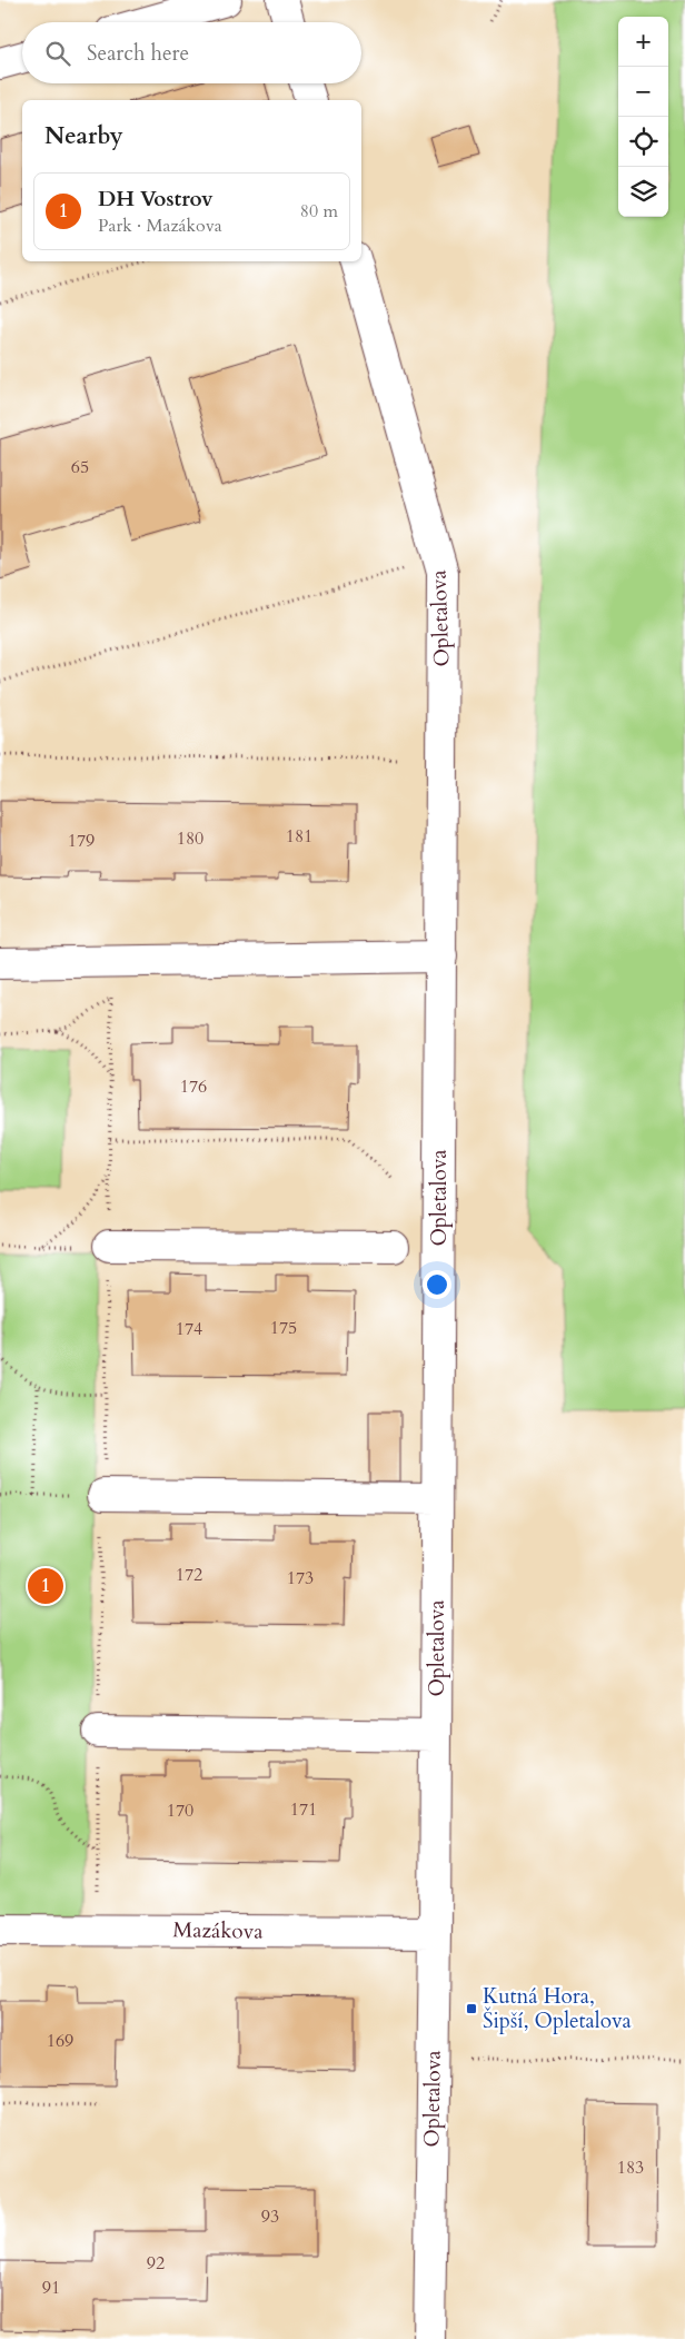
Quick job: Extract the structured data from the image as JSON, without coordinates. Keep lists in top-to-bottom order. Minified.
{"streets":{"street":["Opletalova","Mazákova"]},"crossings":[["Opletalova","Mazákova"]],"places":{"transit":["Kutná Hora, Šipší, Opletalova"]},"house_numbers":["65","181","180","179","176","175","174","172","173","171","170","169","183","93","92","91"],"page":{"map_buttons":["+","−"],"search":"Search here","heading":"Nearby","list":[{"mark":"1","name":"DH Vostrov","note":"Park · Mazákova","value":"80 m"}],"pins":"1"}}
